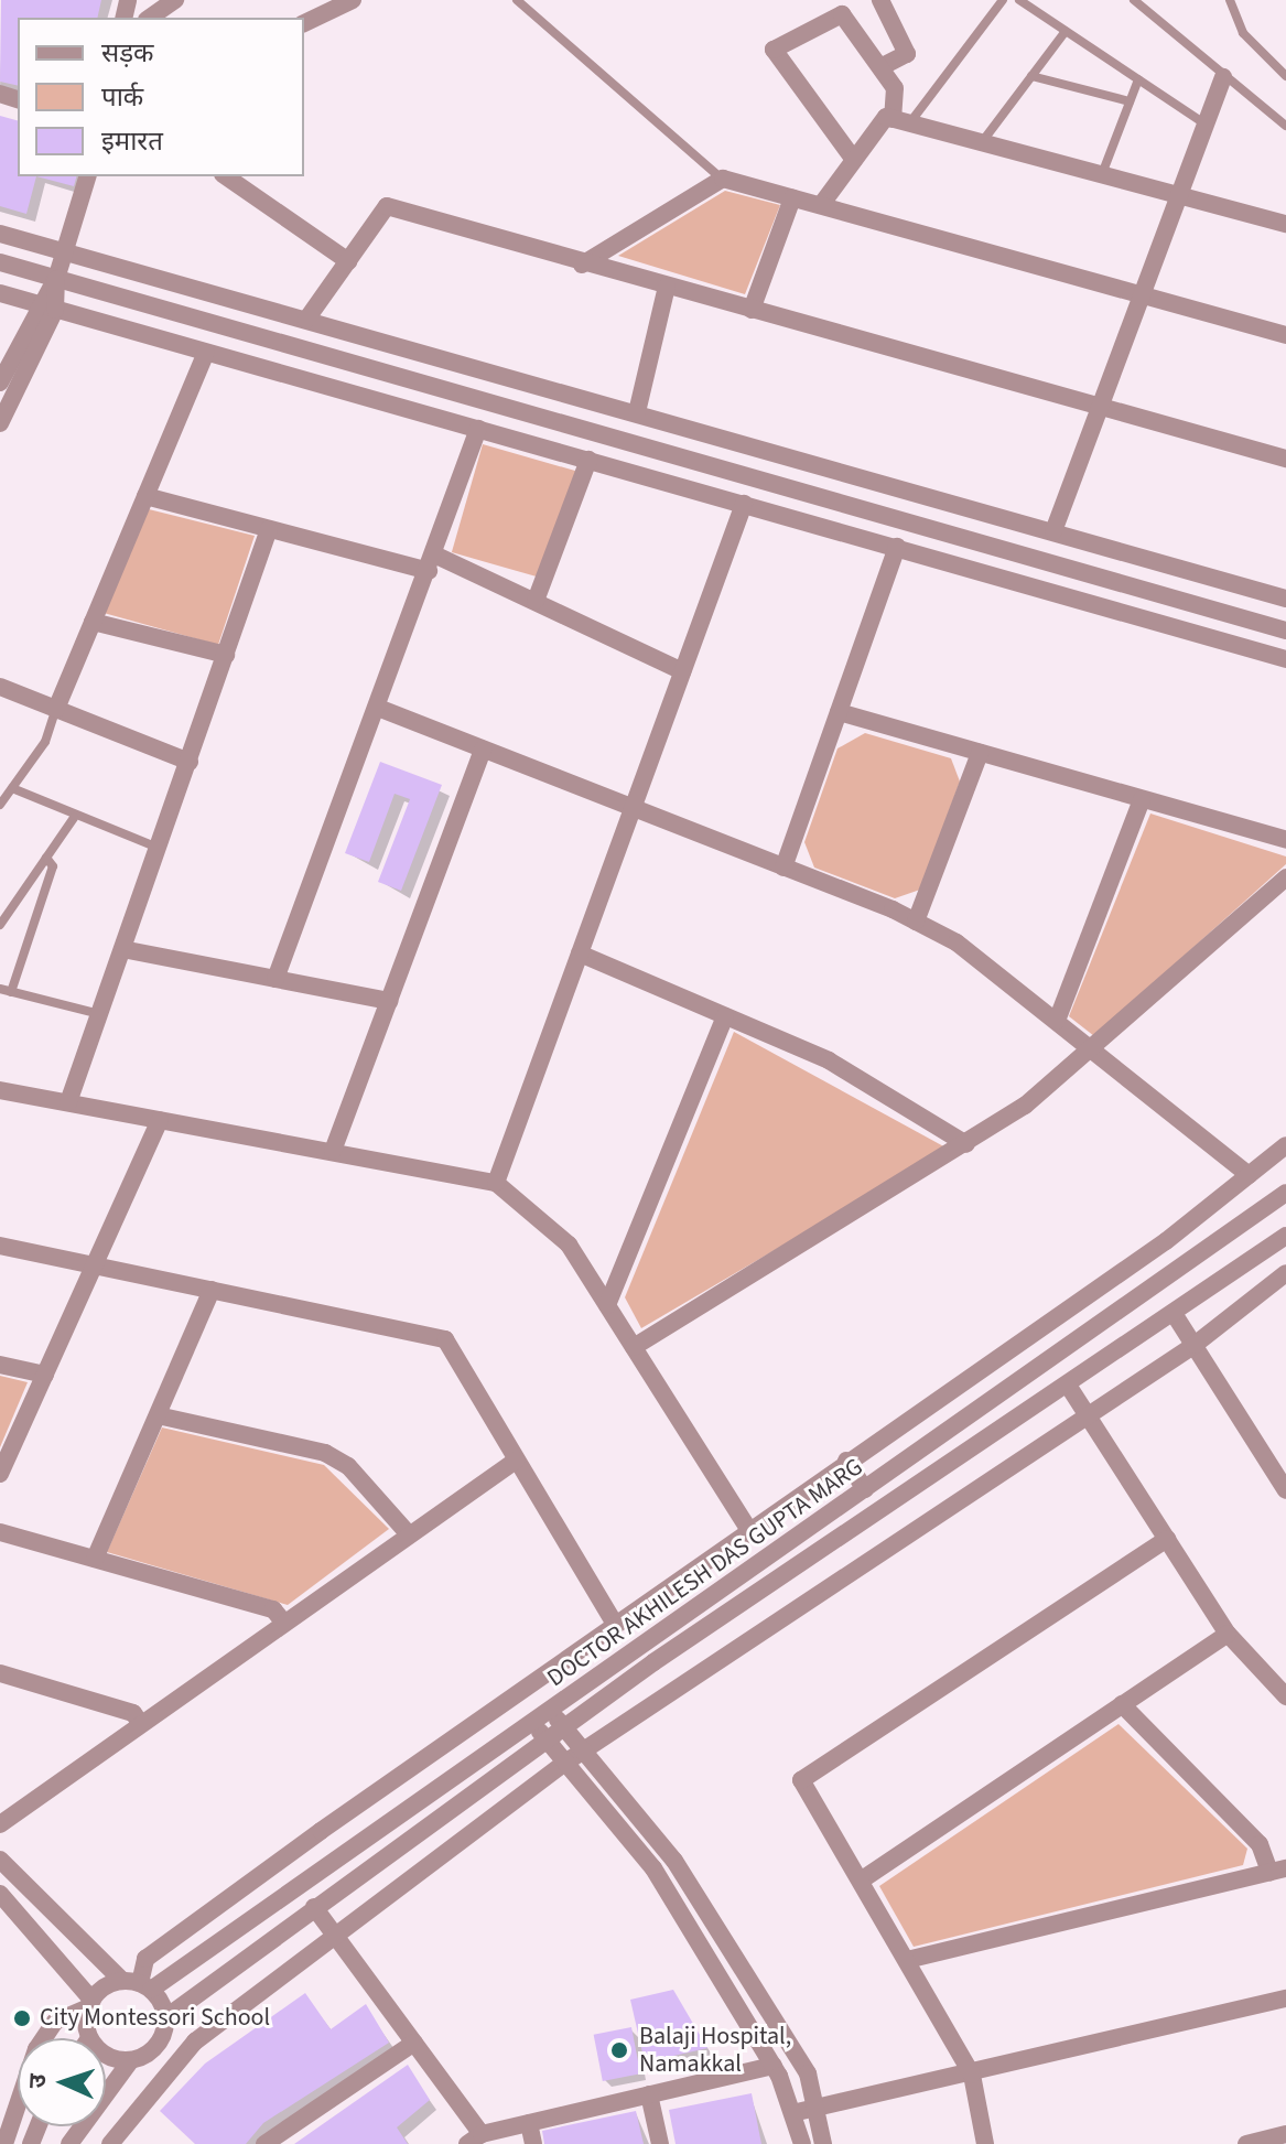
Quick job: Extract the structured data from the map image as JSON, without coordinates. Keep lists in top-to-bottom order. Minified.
{"streets":{"street":["DOCTOR AKHILESH DAS GUPTA MARG"]},"places":["City Montessori School","Balaji Hospital, Namakkal"],"legend":["सड़क","पार्क","इमारत"],"north":"left"}
